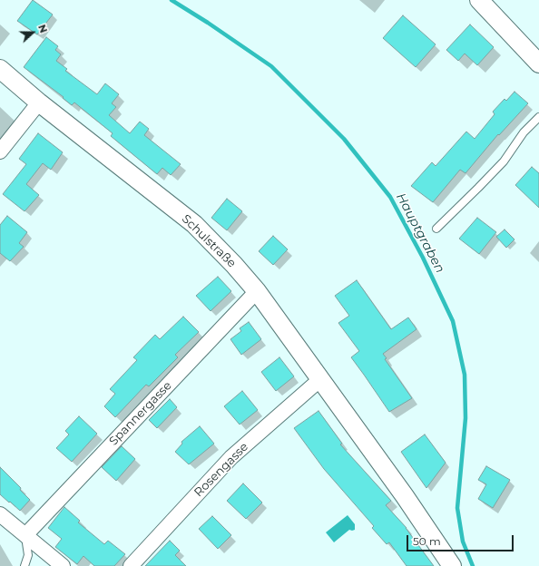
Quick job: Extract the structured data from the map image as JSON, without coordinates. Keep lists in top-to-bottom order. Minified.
{"streets":{"street":["Schulstraße","Spannergasse","Rosengasse"]},"crossings":[["Schulstraße","Spannergasse"],["Schulstraße","Rosengasse"]],"water":["Hauptgraben"],"scale_bar":"50 m","north":"right"}
